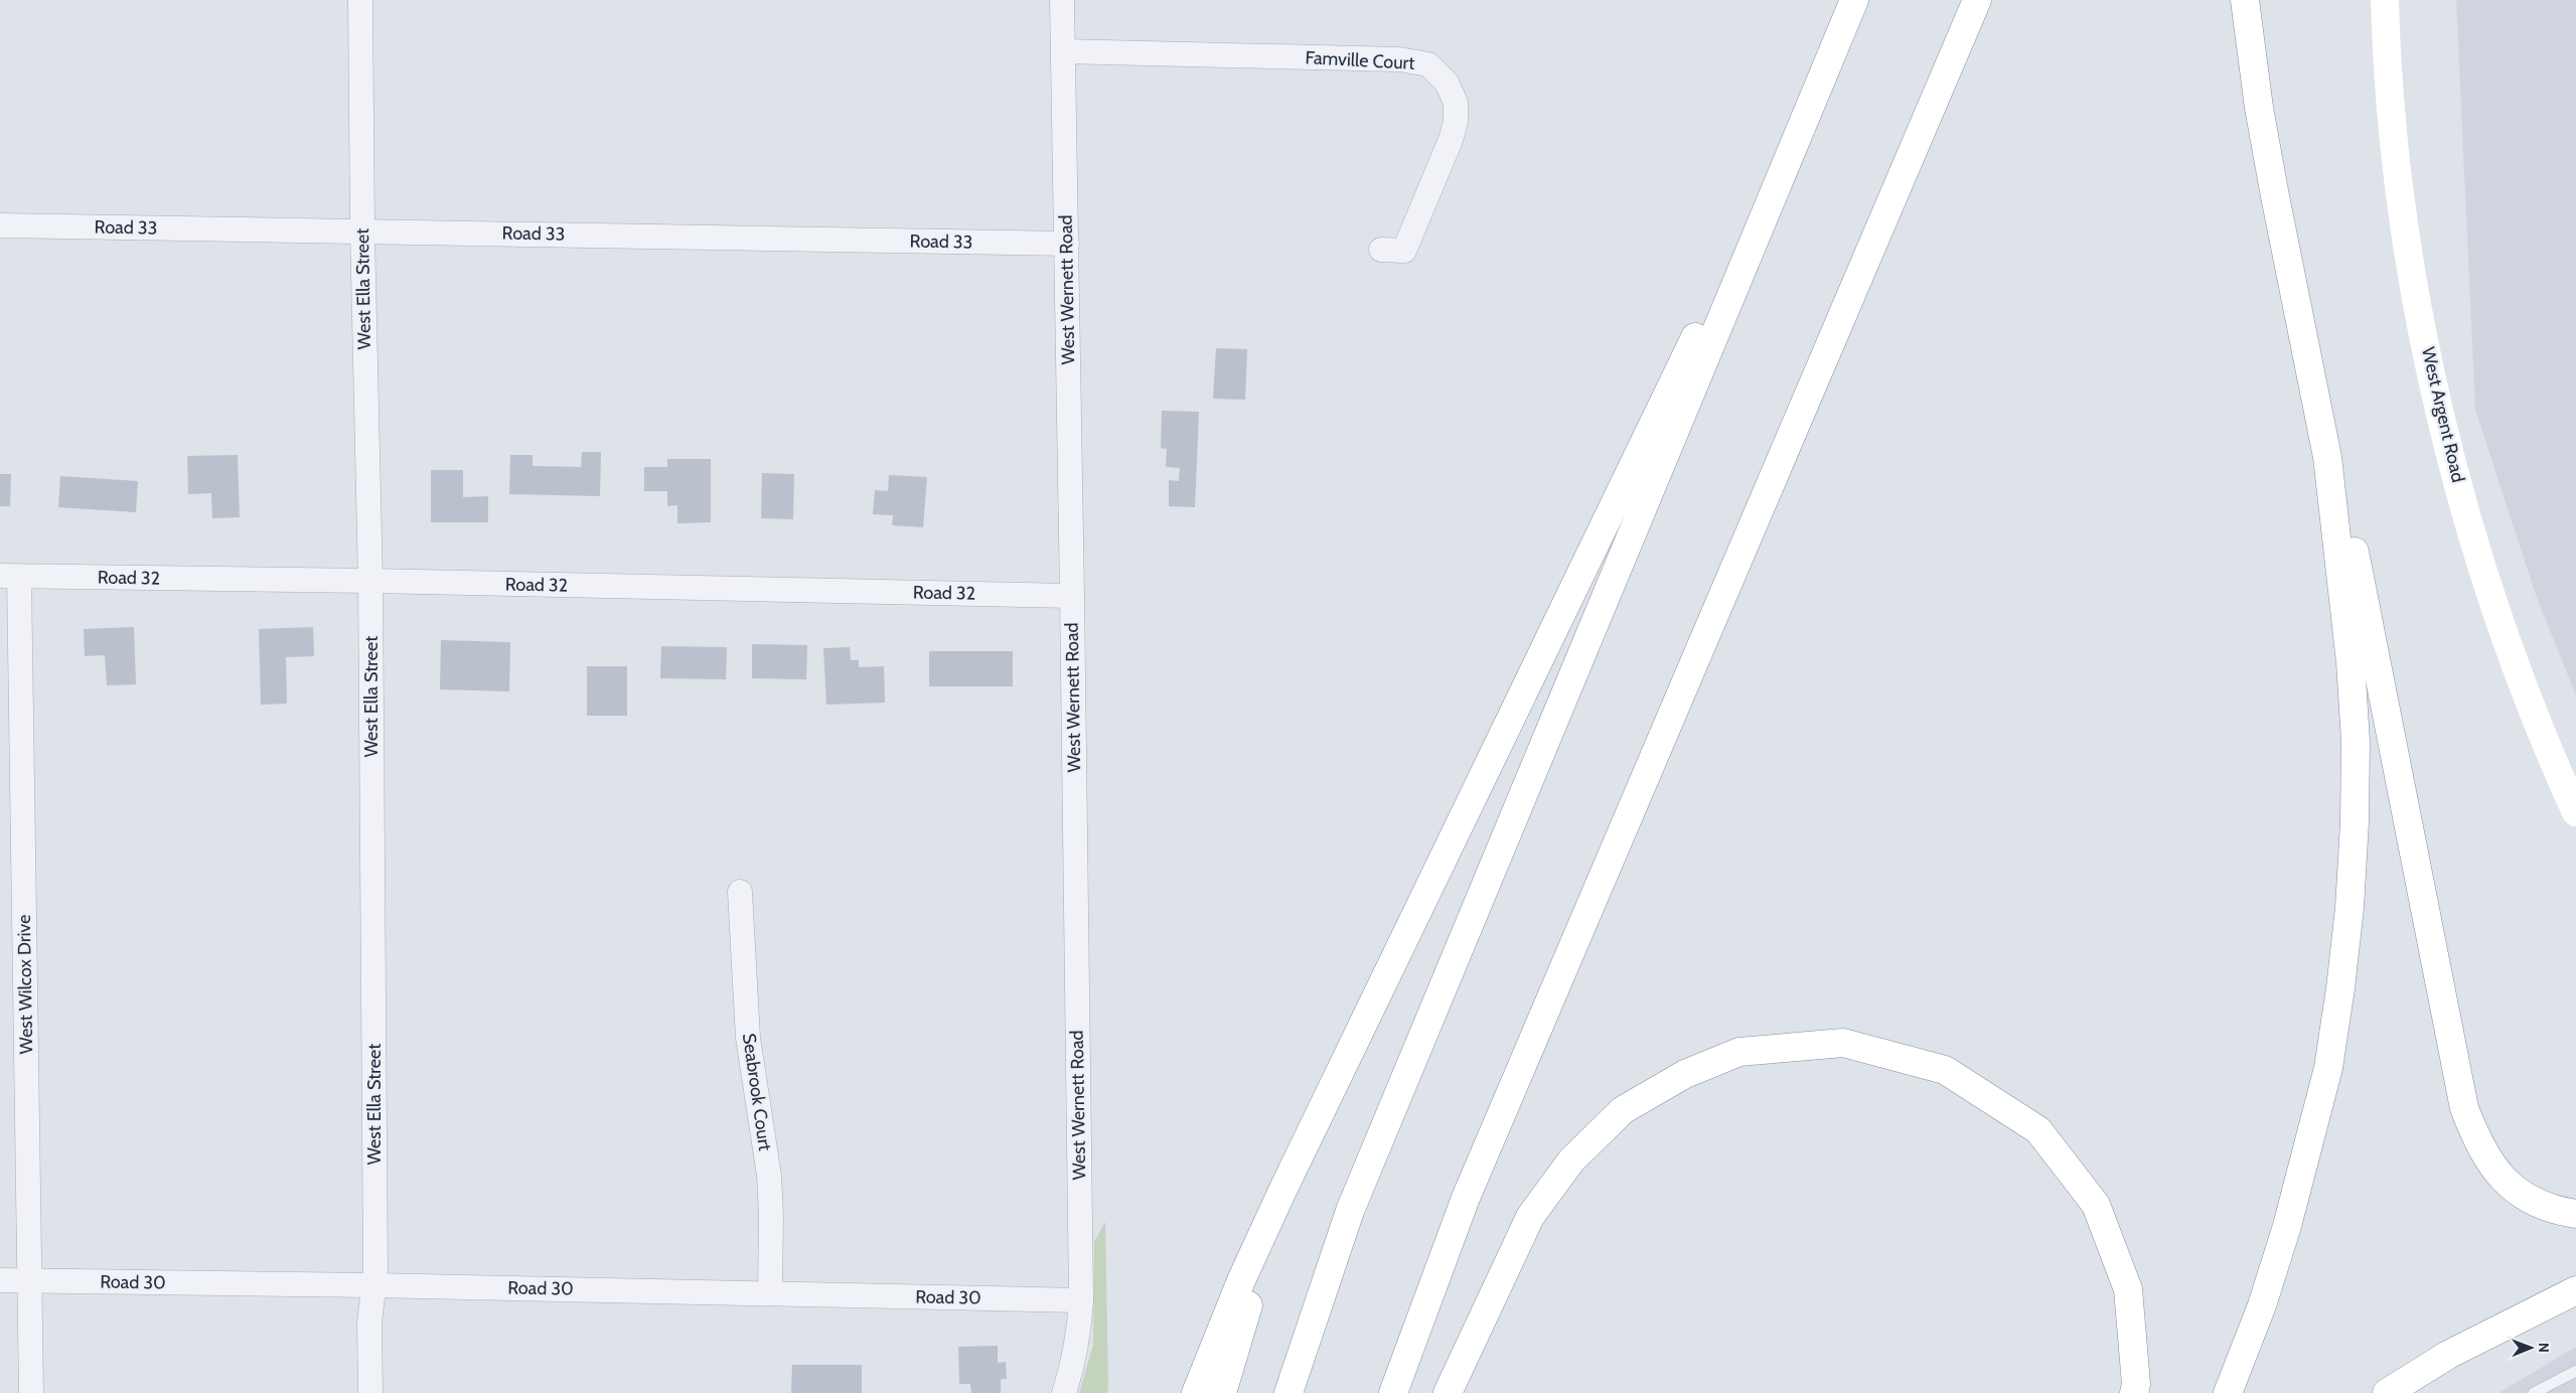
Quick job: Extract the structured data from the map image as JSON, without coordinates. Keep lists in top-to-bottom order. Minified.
{"streets":{"main road":["West Argent Road"],"street":["Famville Court","Road 33","West Ella Street","West Wernett Road","Road 32","West Wilcox Drive","Seabrook Court","Road 30"]},"crossings":[["Famville Court","West Wernett Road"],["Road 33","West Ella Street"],["Road 33","West Wernett Road"],["West Ella Street","Road 32"],["West Ella Street","Road 30"],["West Wernett Road","Road 32"],["West Wernett Road","Road 30"],["Road 32","West Wilcox Drive"],["West Wilcox Drive","Road 30"],["Seabrook Court","Road 30"]],"north":"right"}
